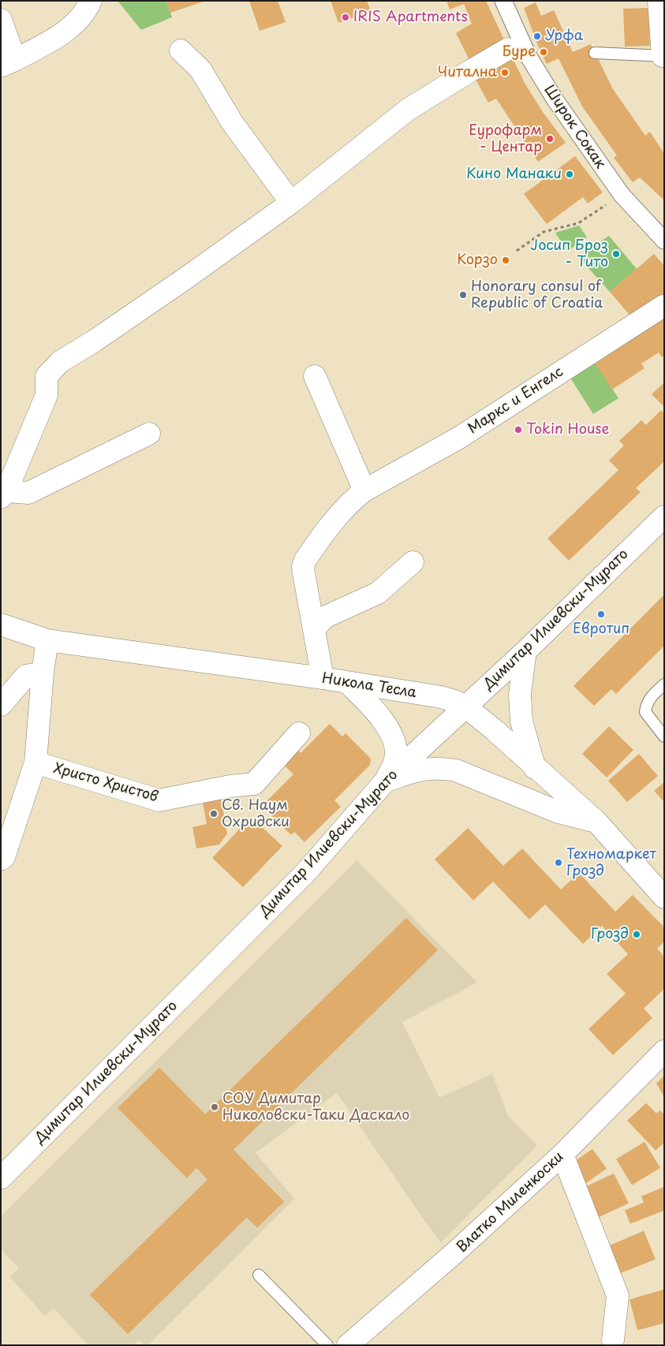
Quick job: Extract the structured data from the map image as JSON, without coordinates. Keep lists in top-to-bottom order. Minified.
{"streets":{"street":["Широк Сокак","Маркс и Енгелс","Димитар Илиевски-Мурато","Никола Тесла","Христо Христов","Влатко Миленкоски"]},"crossings":[["Маркс и Енгелс","Никола Тесла"],["Димитар Илиевски-Мурато","Никола Тесла"],["Никола Тесла","Христо Христов"]],"places":["IRIS Apartments","Урфа","Буре","Читална","Еурофарм - Центар","Кино Манаки","Јосип Броз - Тито","Корзо","Honorary consul of Republic of Croatia","Tokin House","Евротип","Св. Наум Охридски","Техномаркет Грозд","Грозд","СОУ Димитар Николовски-Таки Даскало"]}
